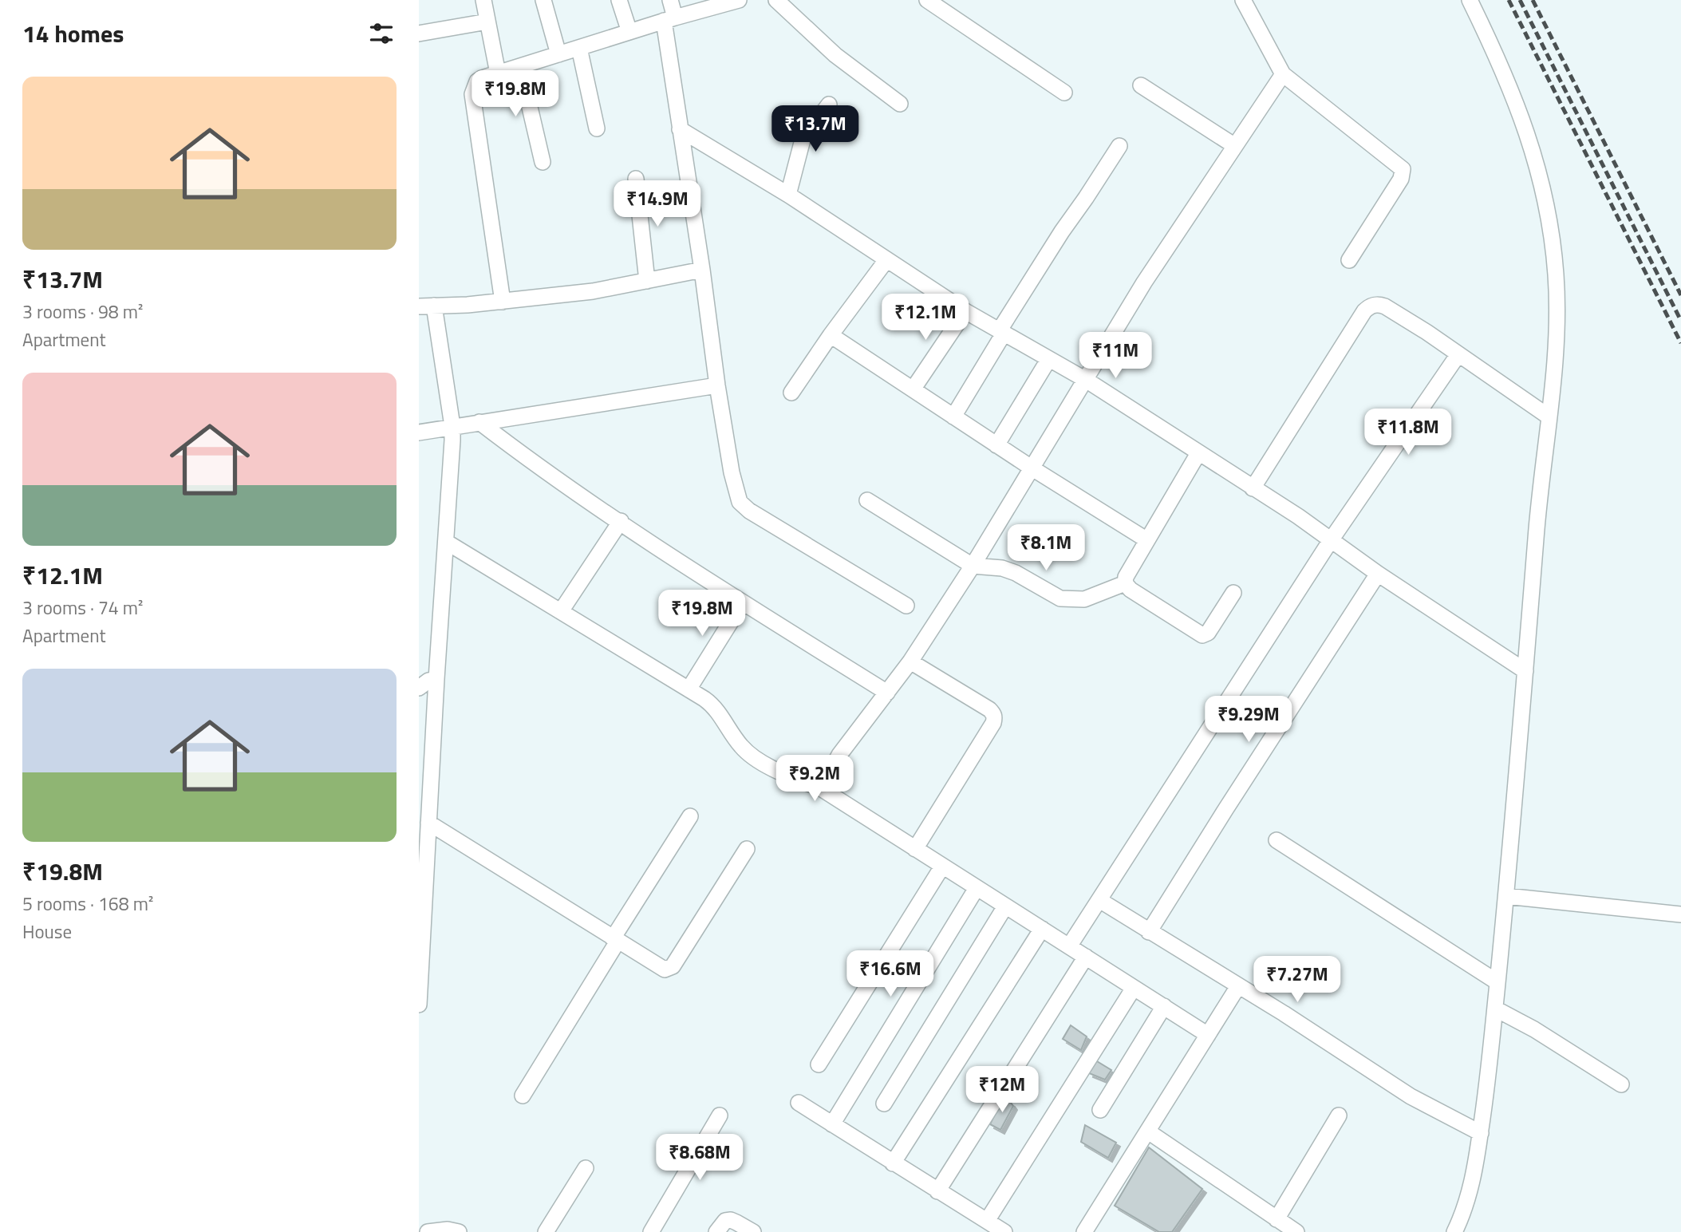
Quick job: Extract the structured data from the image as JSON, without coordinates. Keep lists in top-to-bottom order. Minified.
{"page":{"heading":"14 homes","list":[{"name":"₹13.7M","note":"3 rooms · 98 m² · Apartment"},{"name":"₹12.1M","note":"3 rooms · 74 m² · Apartment"},{"name":"₹19.8M","note":"5 rooms · 168 m² · House"}],"price":["₹19.8M","₹13.7M","₹14.9M","₹12.1M","₹11M","₹11.8M","₹8.1M","₹19.8M","₹9.29M","₹9.2M","₹16.6M","₹7.27M","₹12M","₹8.68M"]}}
